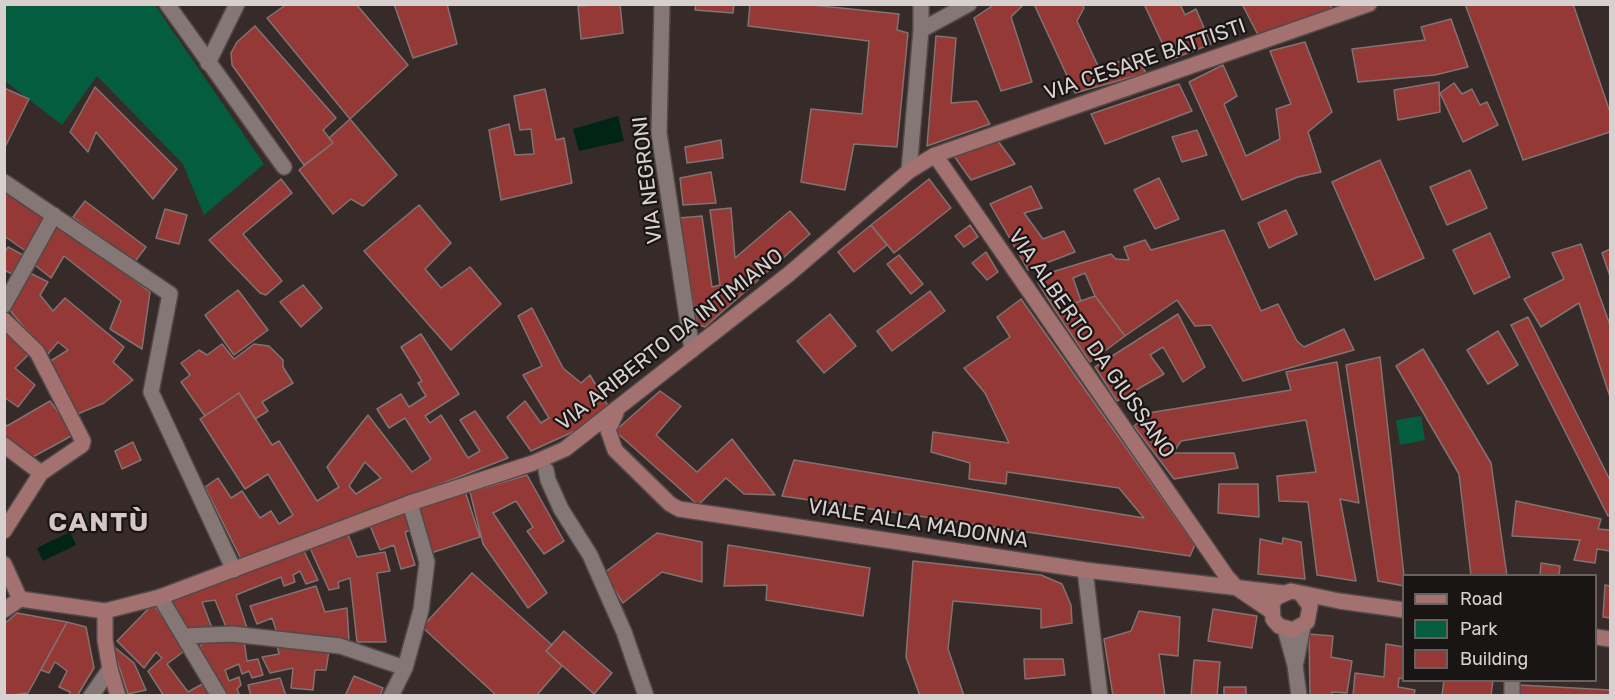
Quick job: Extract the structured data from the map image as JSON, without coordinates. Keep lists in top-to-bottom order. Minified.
{"streets":{"street":["VIA CESARE BATTISTI","VIA NEGRONI","VIA ARIBERTO DA INTIMIANO","VIA ALBERTO DA GIUSSANO","VIALE ALLA MADONNA"]},"crossings":[["VIA CESARE BATTISTI","VIA ARIBERTO DA INTIMIANO"],["VIA CESARE BATTISTI","VIA ALBERTO DA GIUSSANO"],["VIA NEGRONI","VIA ARIBERTO DA INTIMIANO"],["VIA ARIBERTO DA INTIMIANO","VIA ALBERTO DA GIUSSANO"],["VIA ARIBERTO DA INTIMIANO","VIALE ALLA MADONNA"],["VIA ALBERTO DA GIUSSANO","VIALE ALLA MADONNA"]],"districts":["CANTÙ"],"legend":["Road","Park","Building"]}
